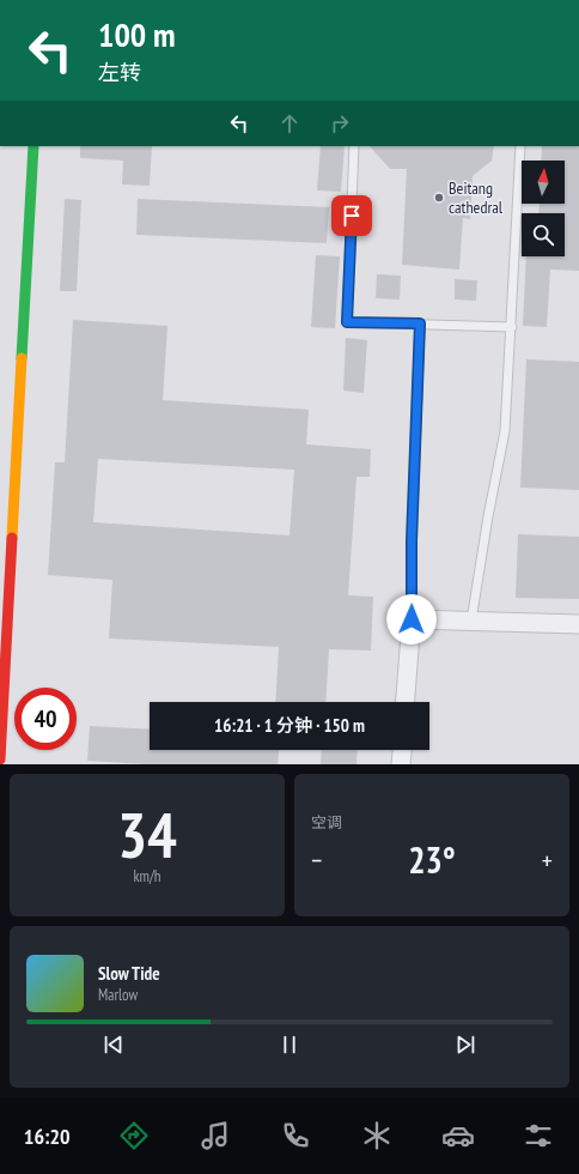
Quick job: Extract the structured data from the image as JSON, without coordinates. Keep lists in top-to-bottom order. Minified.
{"places":["Beitang cathedral"],"north":"top","page":{"turn":["100 m","左转"],"limit":"40","trip":"16:21 · 1 分钟 · 150 m","tile":[["34","km/h"],"空调"],"heat":["−","23°","+"],"song":["Slow Tide","Marlow"],"tabs":"16:20"}}
